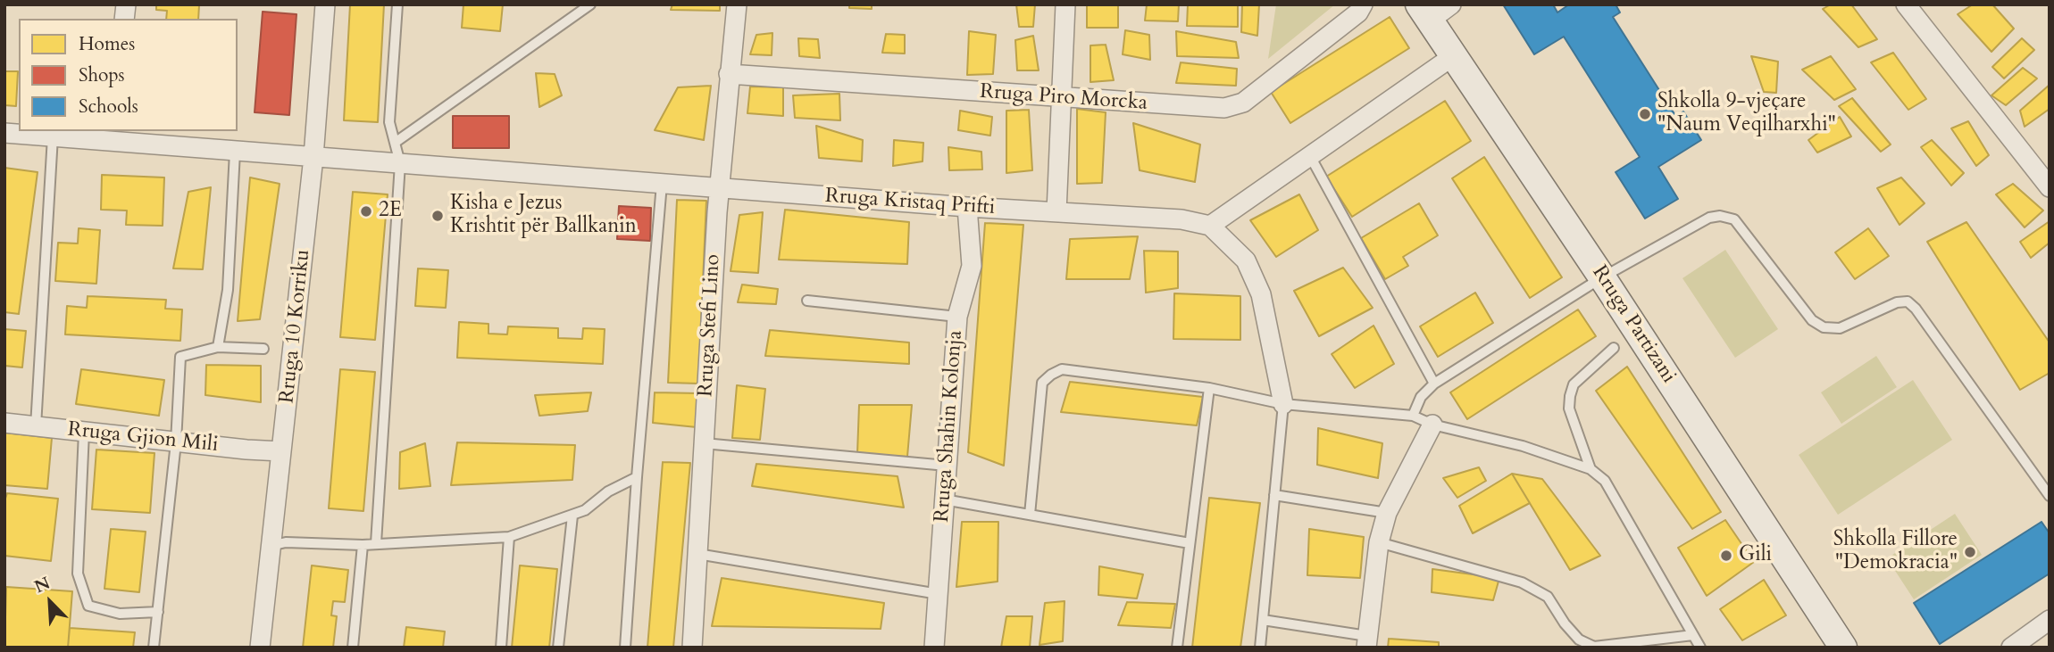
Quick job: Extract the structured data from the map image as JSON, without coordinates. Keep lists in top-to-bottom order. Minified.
{"streets":{"street":["Rruga Piro Morcka","Rruga Kristaq Prifti","Rruga Partizani","Rruga Stefi Lino","Rruga 10 Korriku","Rruga Shahin Kolonja","Rruga Gjion Mili"]},"crossings":[["Rruga Piro Morcka","Rruga Stefi Lino"],["Rruga Kristaq Prifti","Rruga Stefi Lino"],["Rruga Kristaq Prifti","Rruga 10 Korriku"],["Rruga Kristaq Prifti","Rruga Shahin Kolonja"],["Rruga 10 Korriku","Rruga Gjion Mili"]],"places":["Shkolla 9-vjeçare \"Naum Veqilharxhi\"","2E","Kisha e Jezus Krishtit për Ballkanin","Shkolla Fillore \"Demokracia\"","Gili"],"legend":["Homes","Shops","Schools"],"north":"top left"}
